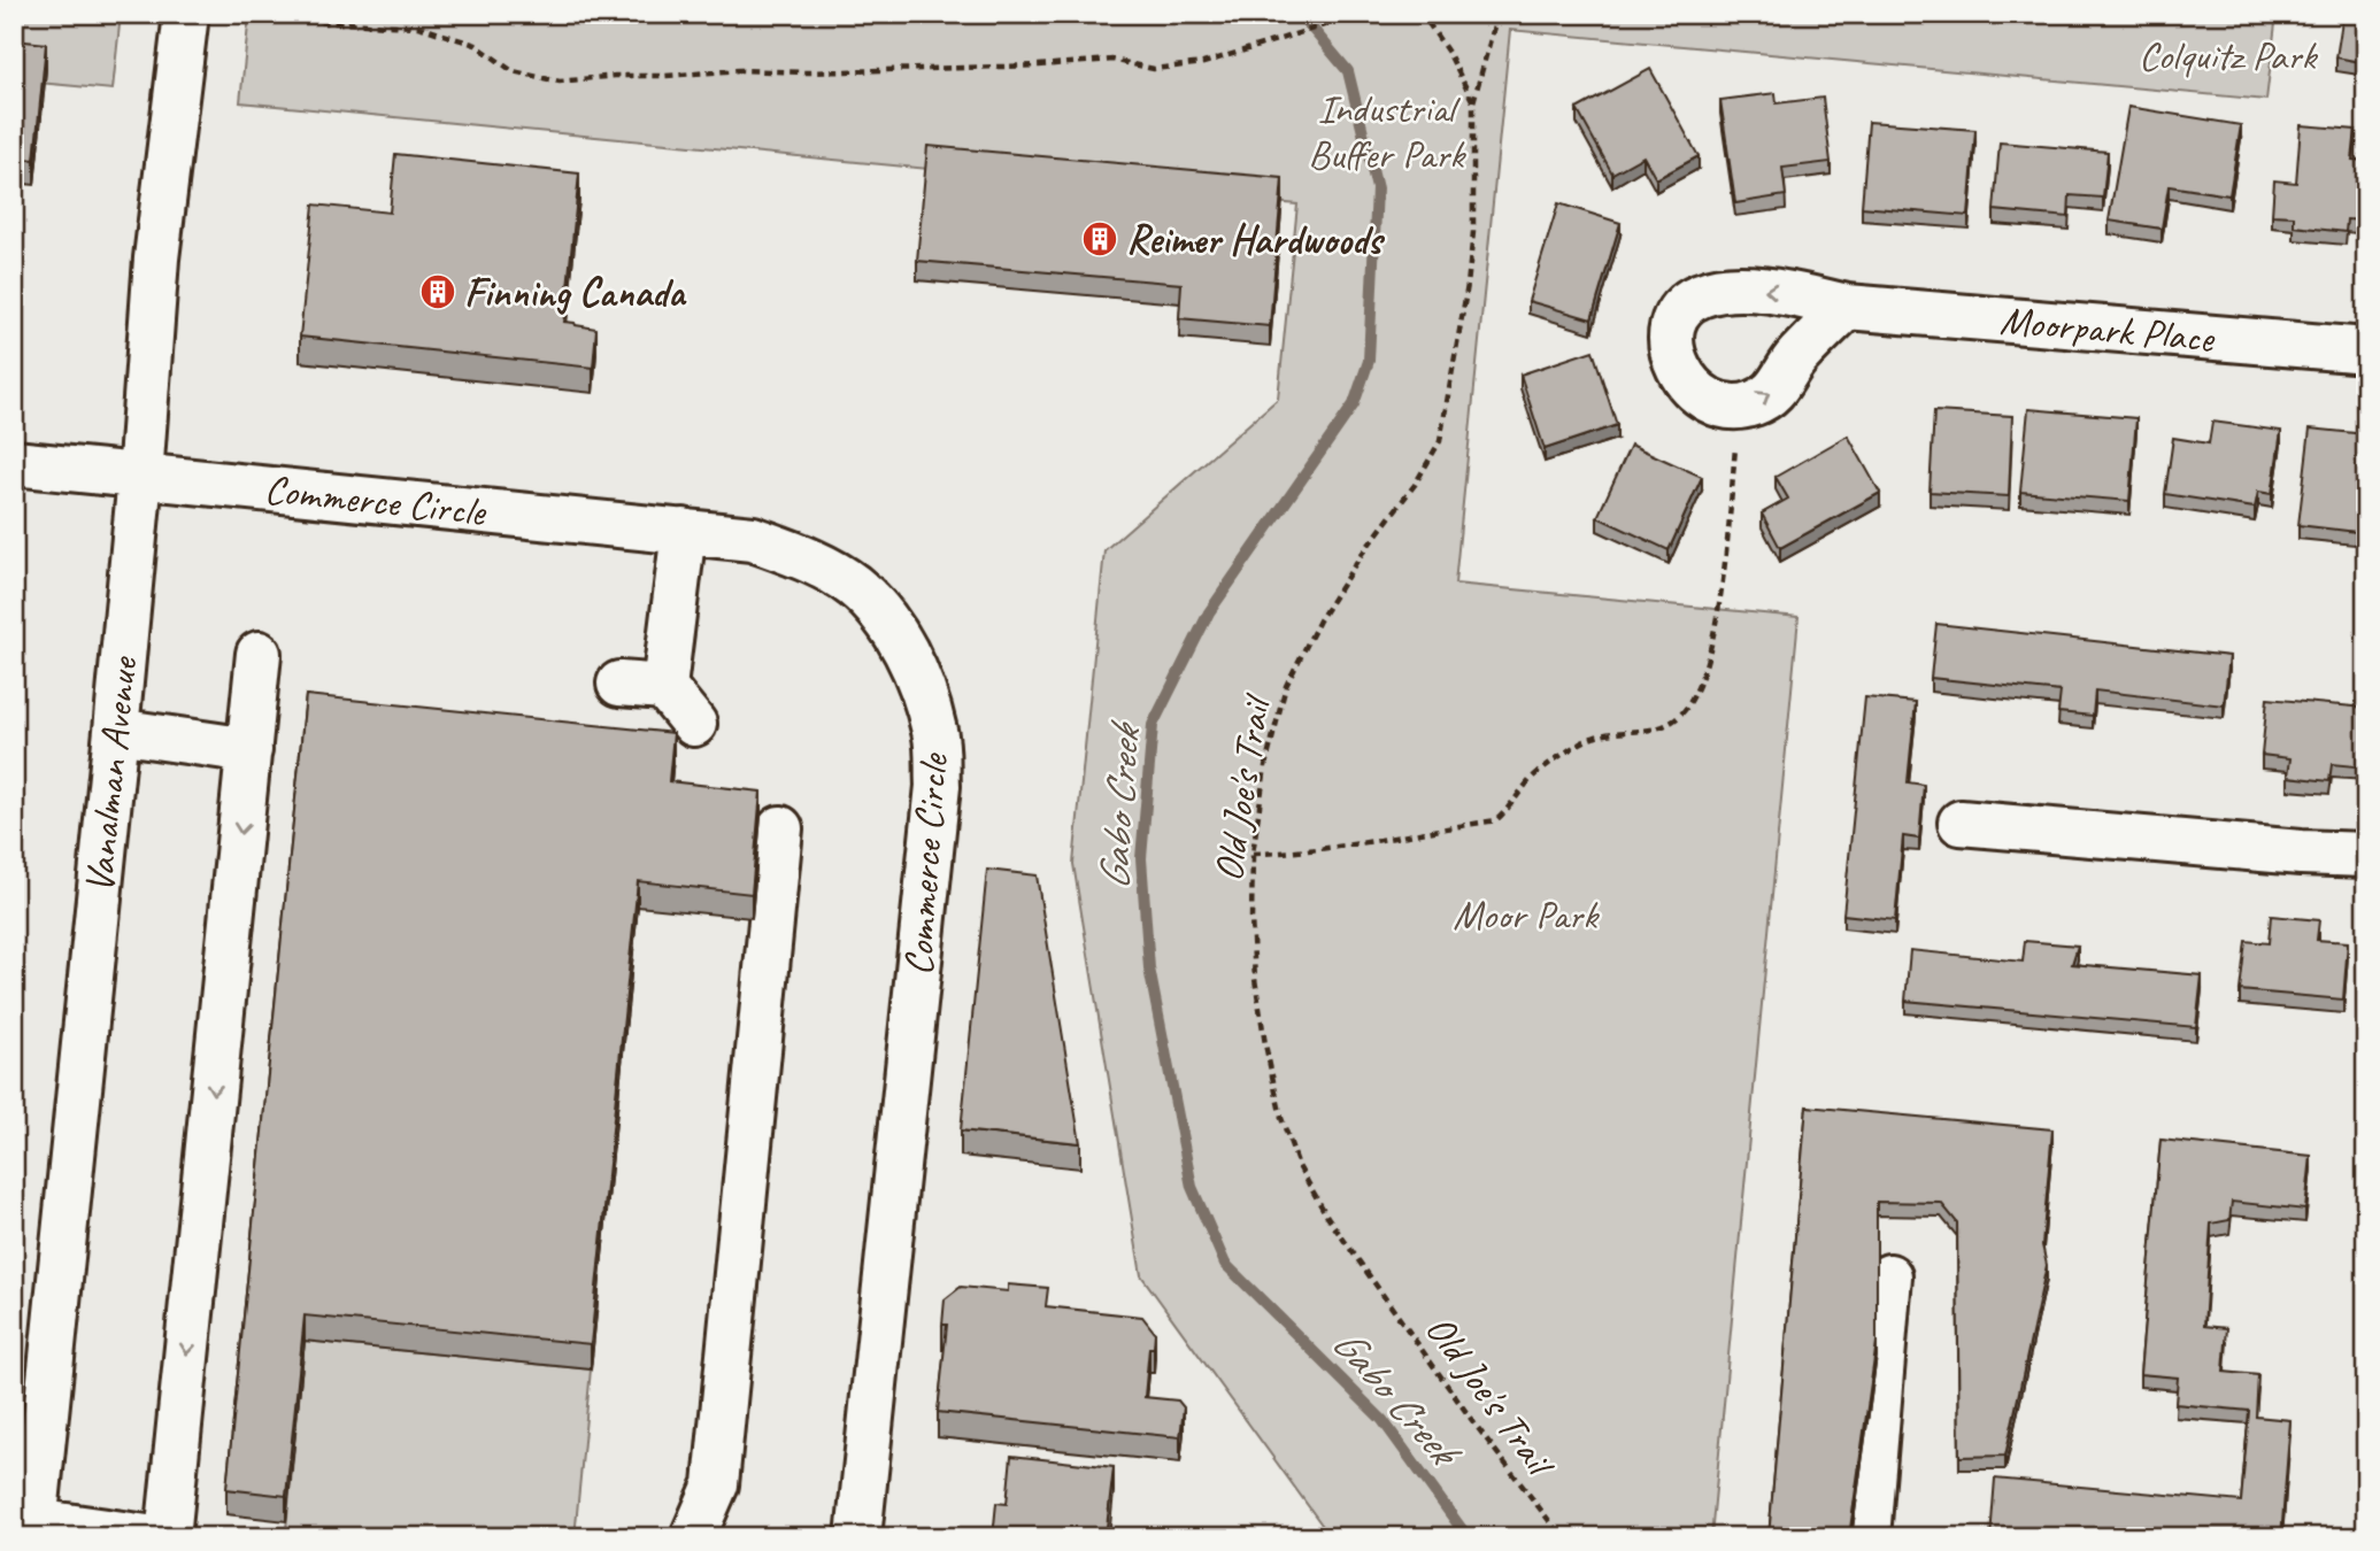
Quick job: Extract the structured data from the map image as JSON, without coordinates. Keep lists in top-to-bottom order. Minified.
{"streets":{"street":["Moorpark Place","Commerce Circle","Vanalman Avenue"],"path":["Old Joe's Trail"]},"crossings":[["Commerce Circle","Vanalman Avenue"]],"water":["Gabo Creek"],"parks":["Colquitz Park","Industrial Buffer Park","Moor Park"],"places":{"building":["Reimer Hardwoods","Finning Canada"]}}
